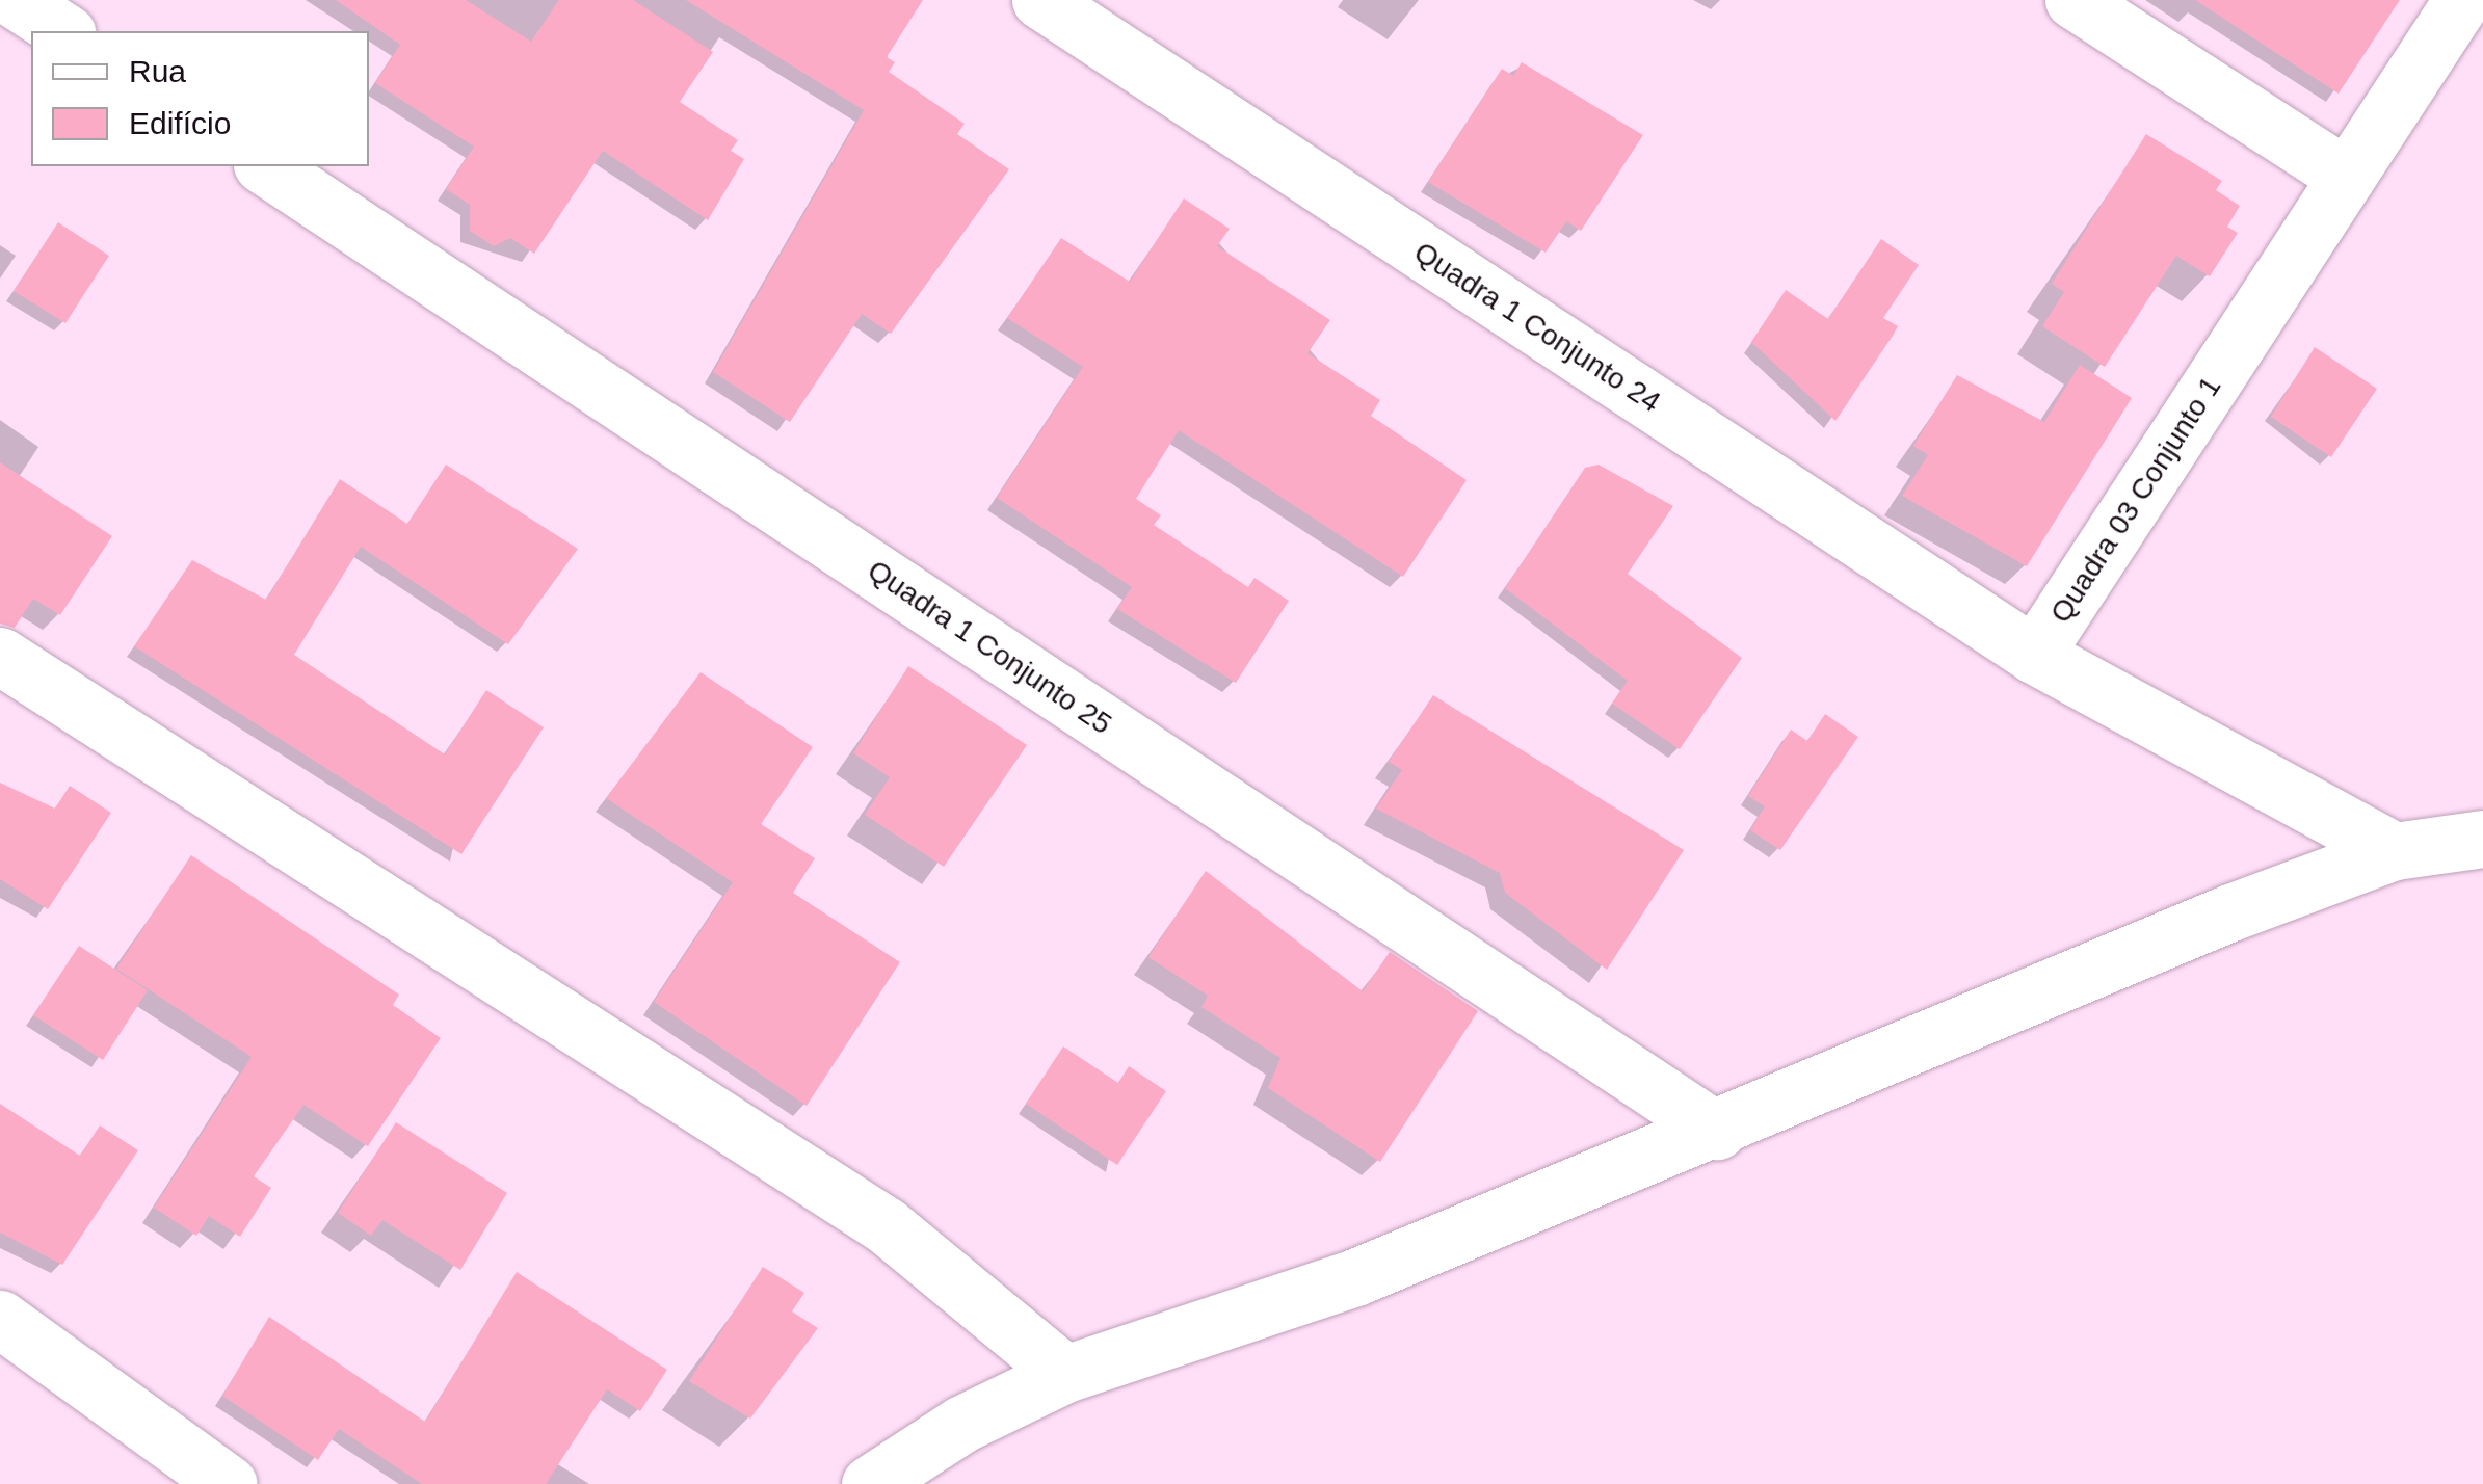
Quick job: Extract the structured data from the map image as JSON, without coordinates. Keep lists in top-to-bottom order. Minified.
{"streets":{"street":["Quadra 1 Conjunto 24","Quadra 03 Conjunto 1","Quadra 1 Conjunto 25"]},"crossings":[["Quadra 1 Conjunto 24","Quadra 03 Conjunto 1"]],"legend":["Rua","Edifício"]}
